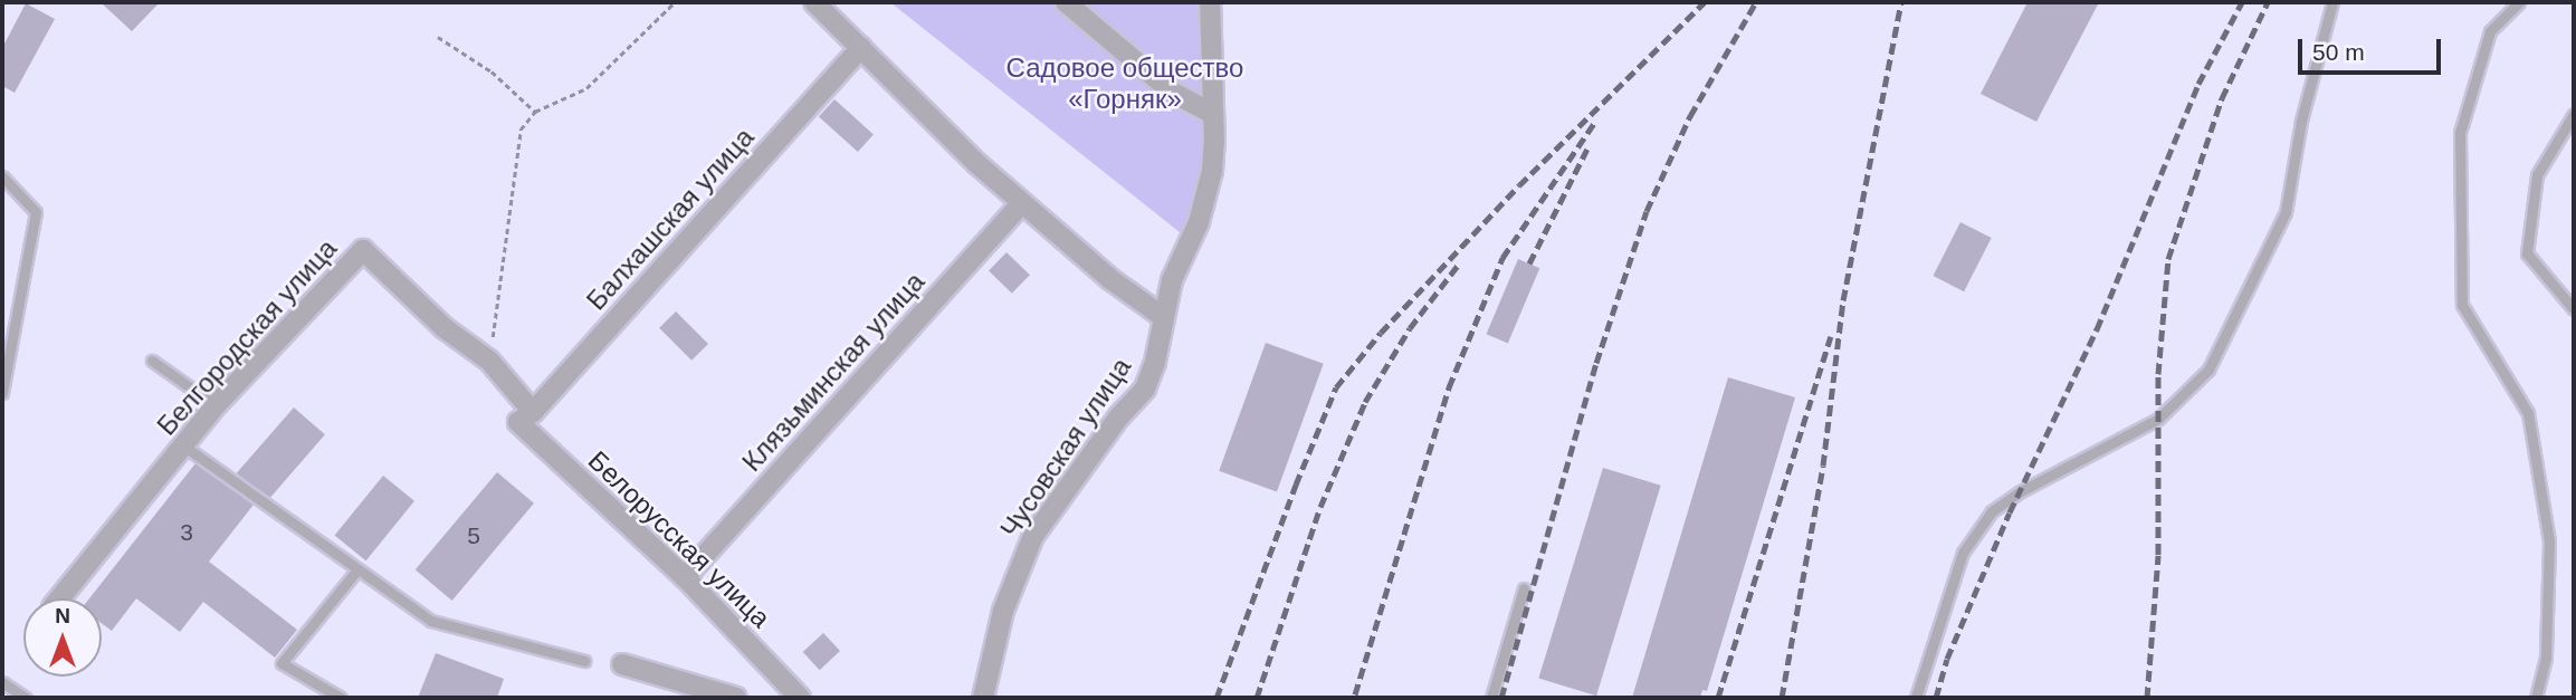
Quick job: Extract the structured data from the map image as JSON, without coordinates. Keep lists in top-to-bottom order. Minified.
{"streets":{"street":["Балхашская улица","Белгородская улица","Клязьминская улица","Чусовская улица","Белорусская улица"]},"crossings":[["Балхашская улица","Белгородская улица"],["Балхашская улица","Белорусская улица"],["Белгородская улица","Белорусская улица"],["Клязьминская улица","Белорусская улица"]],"parks":["Садовое общество «Горняк»"],"house_numbers":["3","5"],"scale_bar":"50 m","north":"top"}
